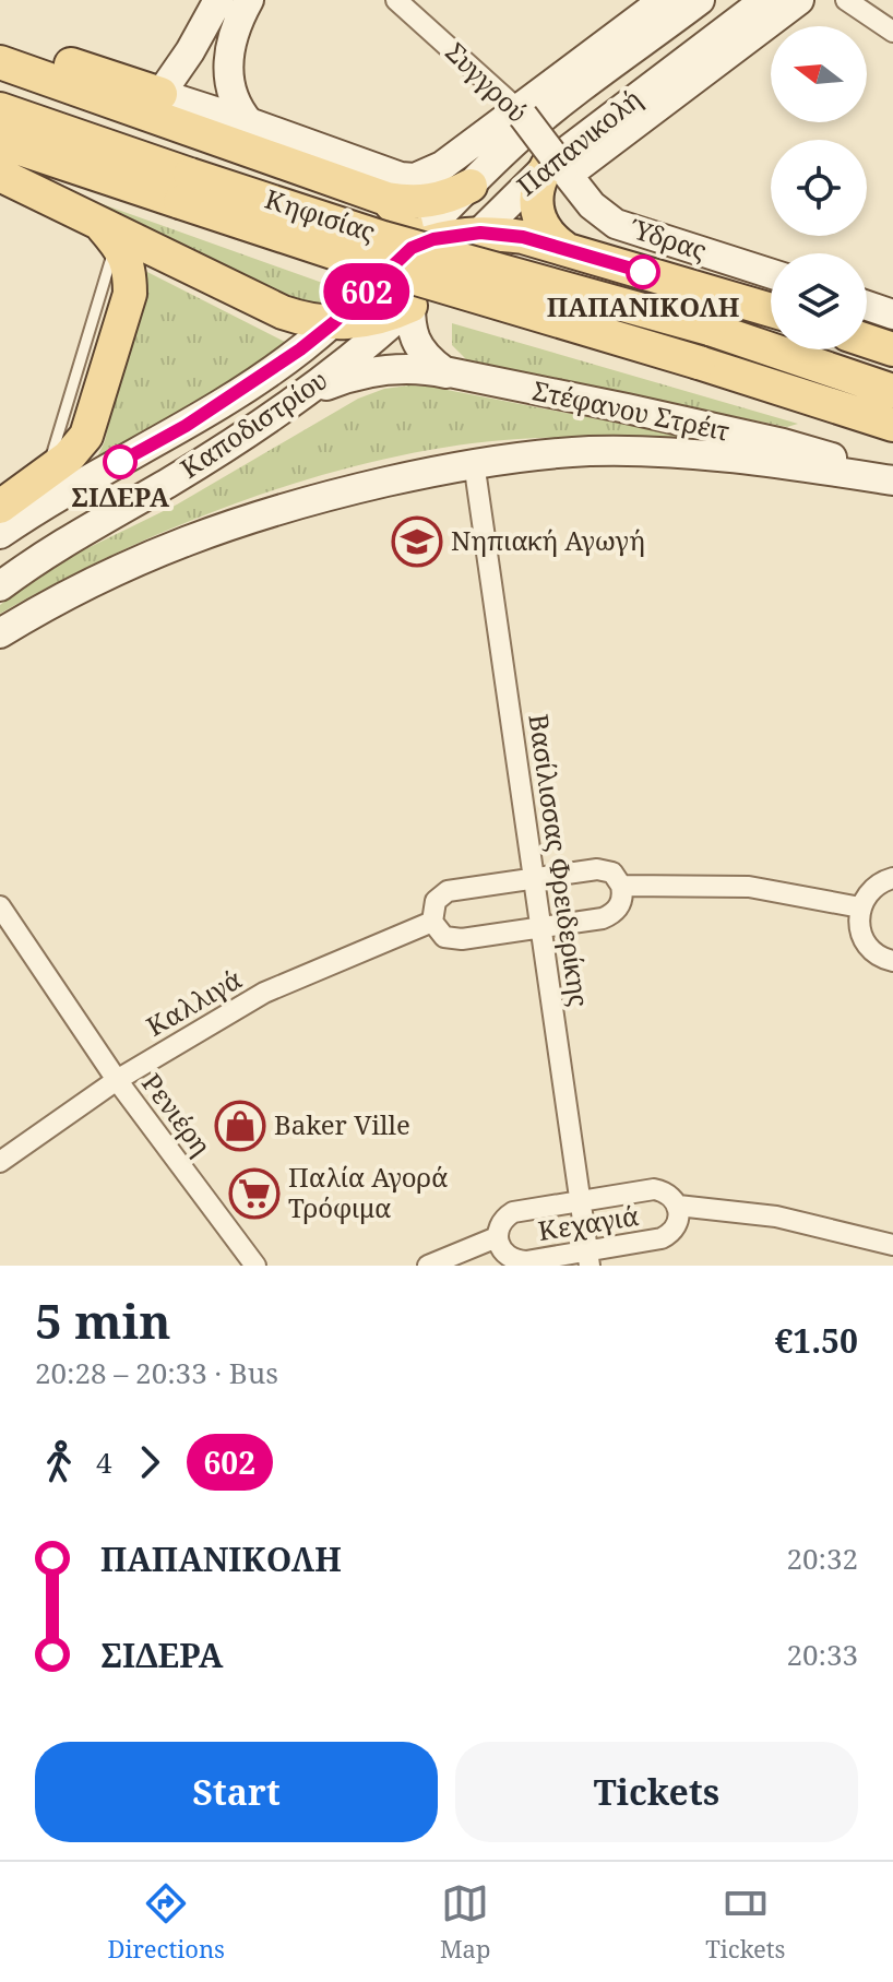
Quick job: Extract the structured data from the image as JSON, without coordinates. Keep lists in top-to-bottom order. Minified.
{"streets":{"main road":["Συγγρού","Παπανικολή","Κηφισίας","Ύδρας","Στέφανου Στρέιτ","Καποδιστρίου"],"street":["Βασίλισσας Φρειδερίκης","Καλλιγά","Ρενιέρη","Κεχαγιά"]},"crossings":[["Συγγρού","Παπανικολή"],["Συγγρού","Ύδρας"],["Παπανικολή","Ύδρας"],["Παπανικολή","Στέφανου Στρέιτ"],["Παπανικολή","Καποδιστρίου"],["Στέφανου Στρέιτ","Καποδιστρίου"],["Βασίλισσας Φρειδερίκης","Κεχαγιά"],["Καλλιγά","Ρενιέρη"]],"places":{"other":["ΠΑΠΑΝΙΚΟΛΗ","ΣΙΔΕΡΑ"],"school or university":["Νηπιακή Αγωγή"],"shop":["Baker Ville"],"supermarket":["Παλία Αγορά Τρόφιμα"]},"lines":["bus line 602"],"north":"left","page":{"on_map":"602","heading":["5 min","20:28 – 20:33 · Bus","€1.50"],"legs":["4","602"],"list":[{"name":"ΠΑΠΑΝΙΚΟΛΗ","value":"20:32"},{"name":"ΣΙΔΕΡΑ","value":"20:33"}],"buttons":["Start","Tickets"],"tabs":["Directions","Map","Tickets"]}}
